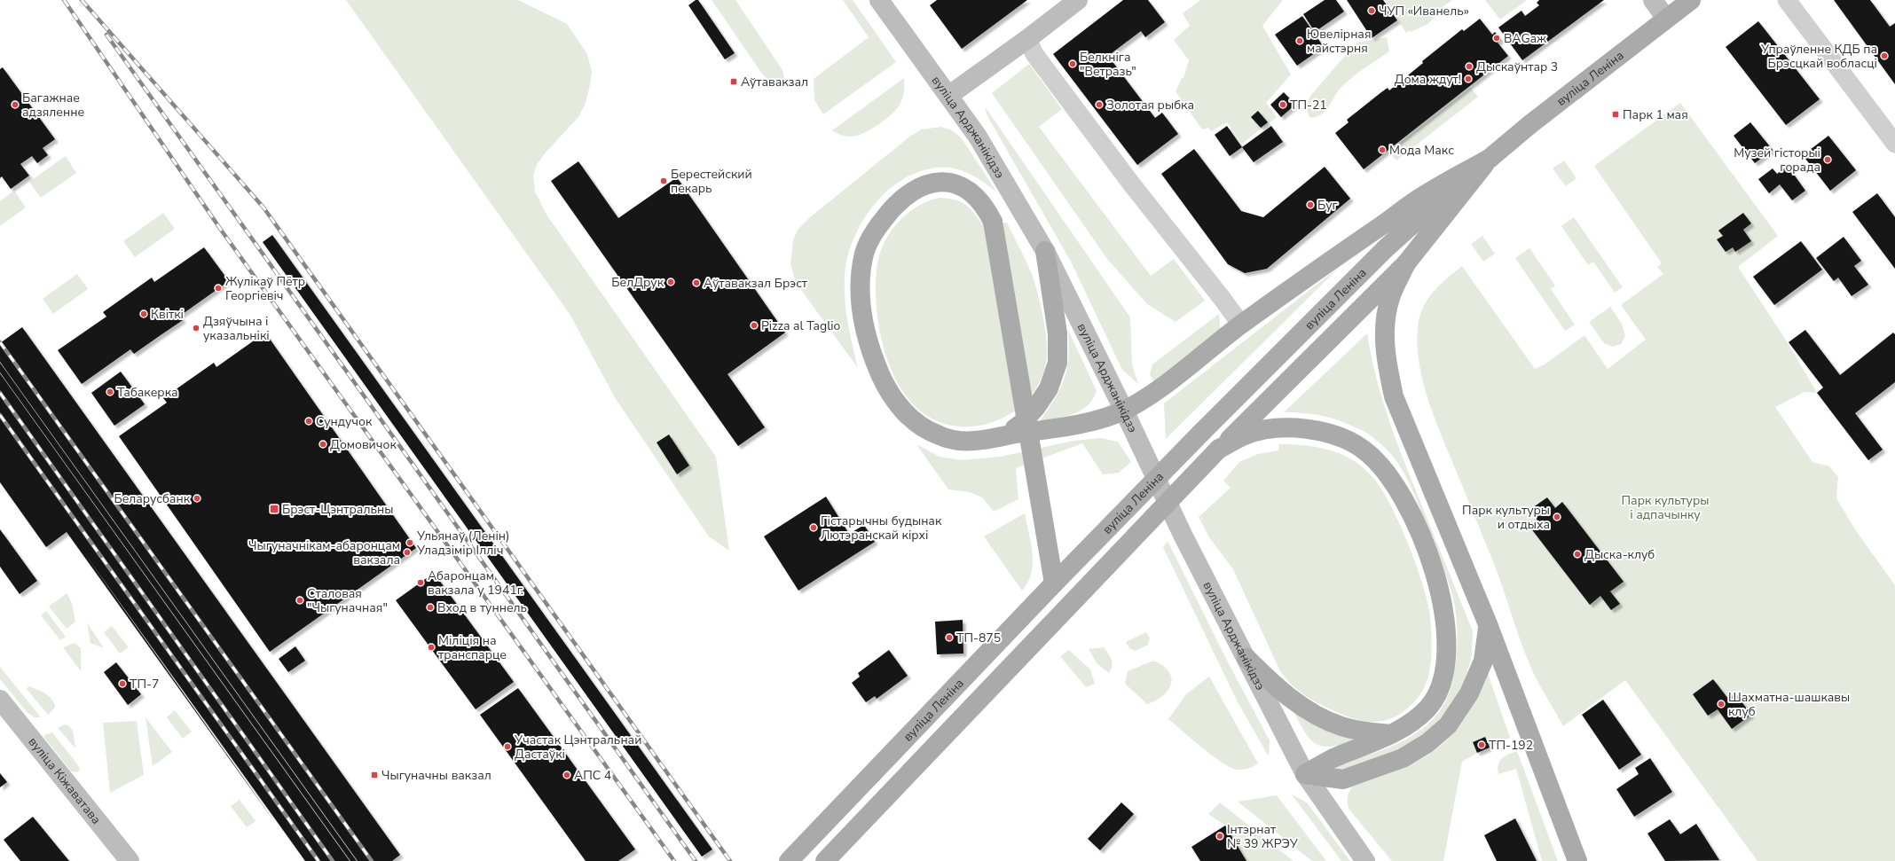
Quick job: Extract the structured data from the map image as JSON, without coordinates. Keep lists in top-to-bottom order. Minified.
{"streets":{"main road":["вуліца Леніна","вуліца Арджанікідзэ","вуліца Кіжаватава"]},"parks":["Парк культуры і адпачынку"],"places":{"other":["ЧУП «Иванель»","BAGаж","Ювелірная майстэрня","Упраўленне КДБ па Брэсцкай вобласці","Белкніга \"Ветразь\"","Дыскаўнтар 3","Дома ждут!","Багажнае адзяленне","Золотая рыбка","ТП-21","Мода Макс","Музей гісторыі горада","Берестейский пекарь","Буг","БелДрук","Аўтавакзал Брэст","Жулікаў Пётр Георгіевіч","Квіткі","Pizza al Taglio","Дзяўчына і указальнікі","Табакерка","Сундучок","Домовичок","Беларусбанк","Парк культуры и отдыха","Гістарычны будынак Лютэранскай кірхі","Ульянаў (Ленін) Уладзімір Ілліч","Чыгуначнікам-абаронцам вакзала","Дыска-клуб","Абаронцам вакзала у 1941г.","Сталовая \"Чыгуначная\"","Вход в туннель","ТП-875","Міліція на транспарце","ТП-7","Шахматна-шашкавы клуб","ТП-192","Участак Цэнтральнай Дастаўкі","АПС 4","Інтэрнат № 39 ЖРЭУ"],"transit":["Аўтавакзал","Парк 1 мая","Брэст-Цэнтральны","Чыгуначны вакзал"]}}
